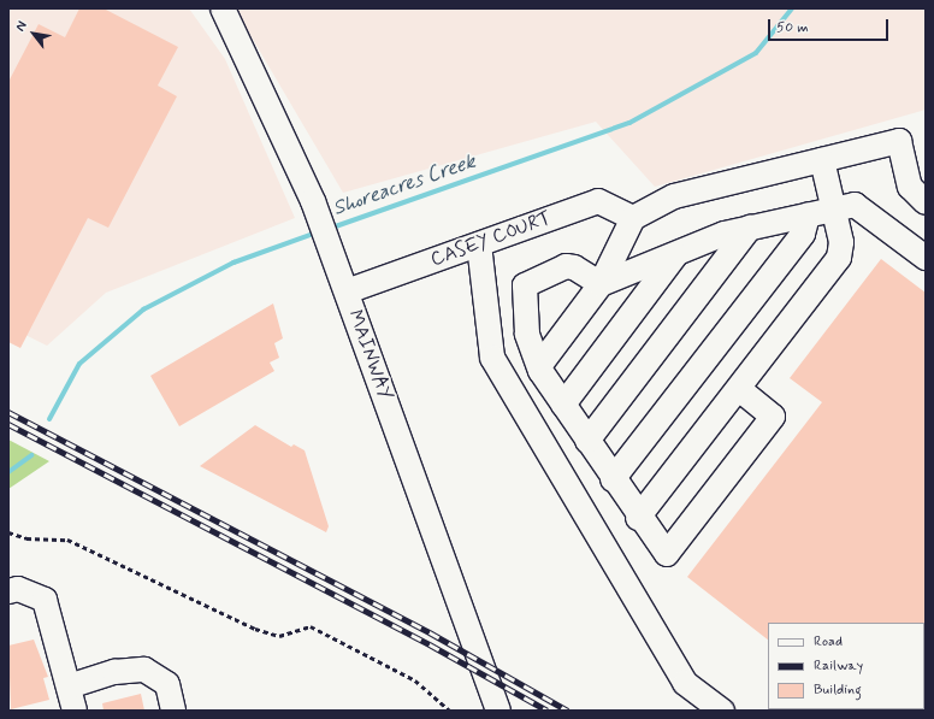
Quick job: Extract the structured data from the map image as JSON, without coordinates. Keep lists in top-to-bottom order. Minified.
{"streets":{"street":["CASEY COURT","MAINWAY"]},"crossings":[["CASEY COURT","MAINWAY"]],"water":["Shoreacres Creek"],"legend":["Road","Railway","Building"],"scale_bar":"50 m","north":"top left"}
